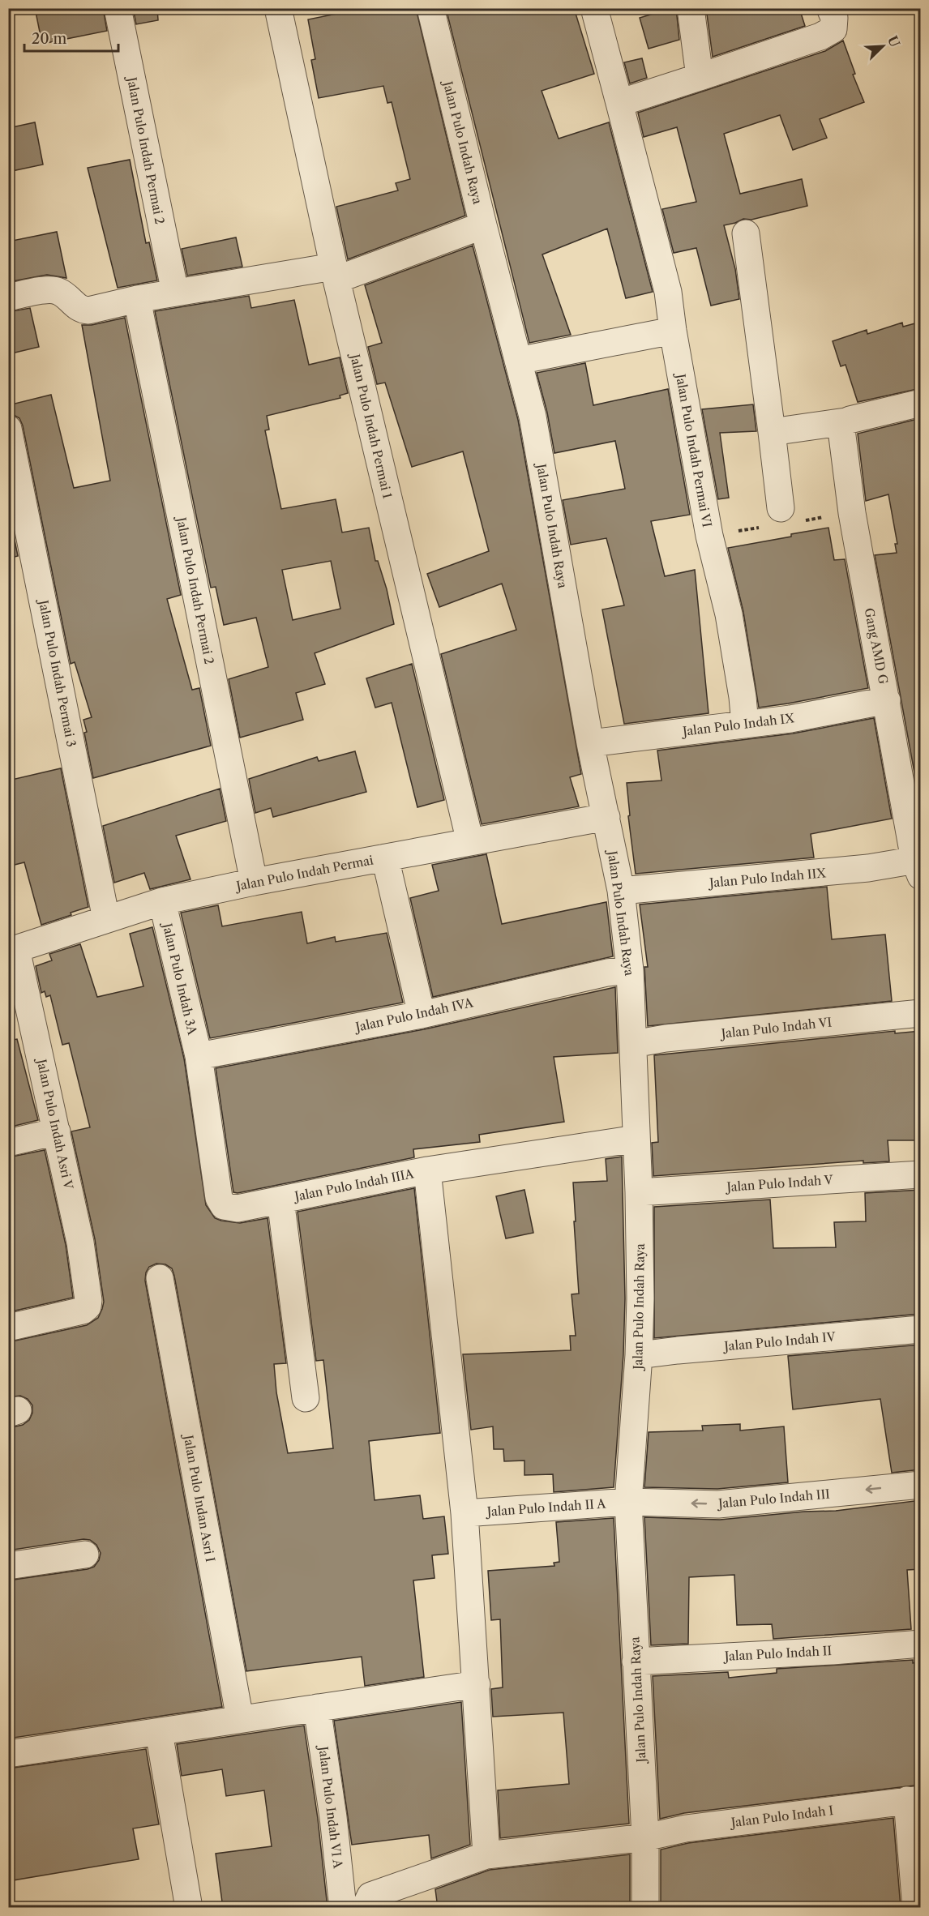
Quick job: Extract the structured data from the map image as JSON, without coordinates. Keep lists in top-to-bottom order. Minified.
{"streets":{"street":["Jalan Pulo Indah Raya","Jalan Pulo Indah Permai 2","Jalan Pulo Indah Permai 1","Jalan Pulo Indah Permai VI","Gang AMD G","Jalan Pulo Indah Permai 3","Jalan Pulo Indah IX","Jalan Pulo Indah Permai","Jalan Pulo Indah IIX","Jalan Pulo Indah 3A","Jalan Pulo Indah IVA","Jalan Pulo Indah VI","Jalan Pulo Indah Asri V","Jalan Pulo Indah V","Jalan Pulo Indah IIIA","Jalan Pulo Indah IV","Jalan Pulo Indan Asri I","Jalan Pulo Indah III","Jalan Pulo Indah II A","Jalan Pulo Indah II","Jalan Pulo Indah VI A","Jalan Pulo Indah I"]},"crossings":[["Jalan Pulo Indah Raya","Jalan Pulo Indah IX"],["Jalan Pulo Indah Raya","Jalan Pulo Indah Permai"],["Jalan Pulo Indah Raya","Jalan Pulo Indah IIX"],["Jalan Pulo Indah Raya","Jalan Pulo Indah IVA"],["Jalan Pulo Indah Raya","Jalan Pulo Indah VI"],["Jalan Pulo Indah Raya","Jalan Pulo Indah V"],["Jalan Pulo Indah Raya","Jalan Pulo Indah IIIA"],["Jalan Pulo Indah Raya","Jalan Pulo Indah IV"],["Jalan Pulo Indah Raya","Jalan Pulo Indah III"],["Jalan Pulo Indah Raya","Jalan Pulo Indah II A"],["Jalan Pulo Indah Raya","Jalan Pulo Indah II"],["Jalan Pulo Indah Raya","Jalan Pulo Indah I"],["Jalan Pulo Indah Permai 2","Jalan Pulo Indah Permai"],["Jalan Pulo Indah Permai 1","Jalan Pulo Indah Permai"],["Jalan Pulo Indah Permai VI","Jalan Pulo Indah IX"],["Gang AMD G","Jalan Pulo Indah IX"],["Gang AMD G","Jalan Pulo Indah IIX"],["Jalan Pulo Indah Permai 3","Jalan Pulo Indah Permai"],["Jalan Pulo Indah Permai","Jalan Pulo Indah 3A"],["Jalan Pulo Indah Permai","Jalan Pulo Indah Asri V"],["Jalan Pulo Indah 3A","Jalan Pulo Indah IVA"],["Jalan Pulo Indah 3A","Jalan Pulo Indah IIIA"],["Jalan Pulo Indah IVA","Jalan Pulo Indah IIIA"],["Jalan Pulo Indah III","Jalan Pulo Indah II A"]],"one_way":["Jalan Pulo Indah III"],"scale_bar":"20 m","north":"top right"}
